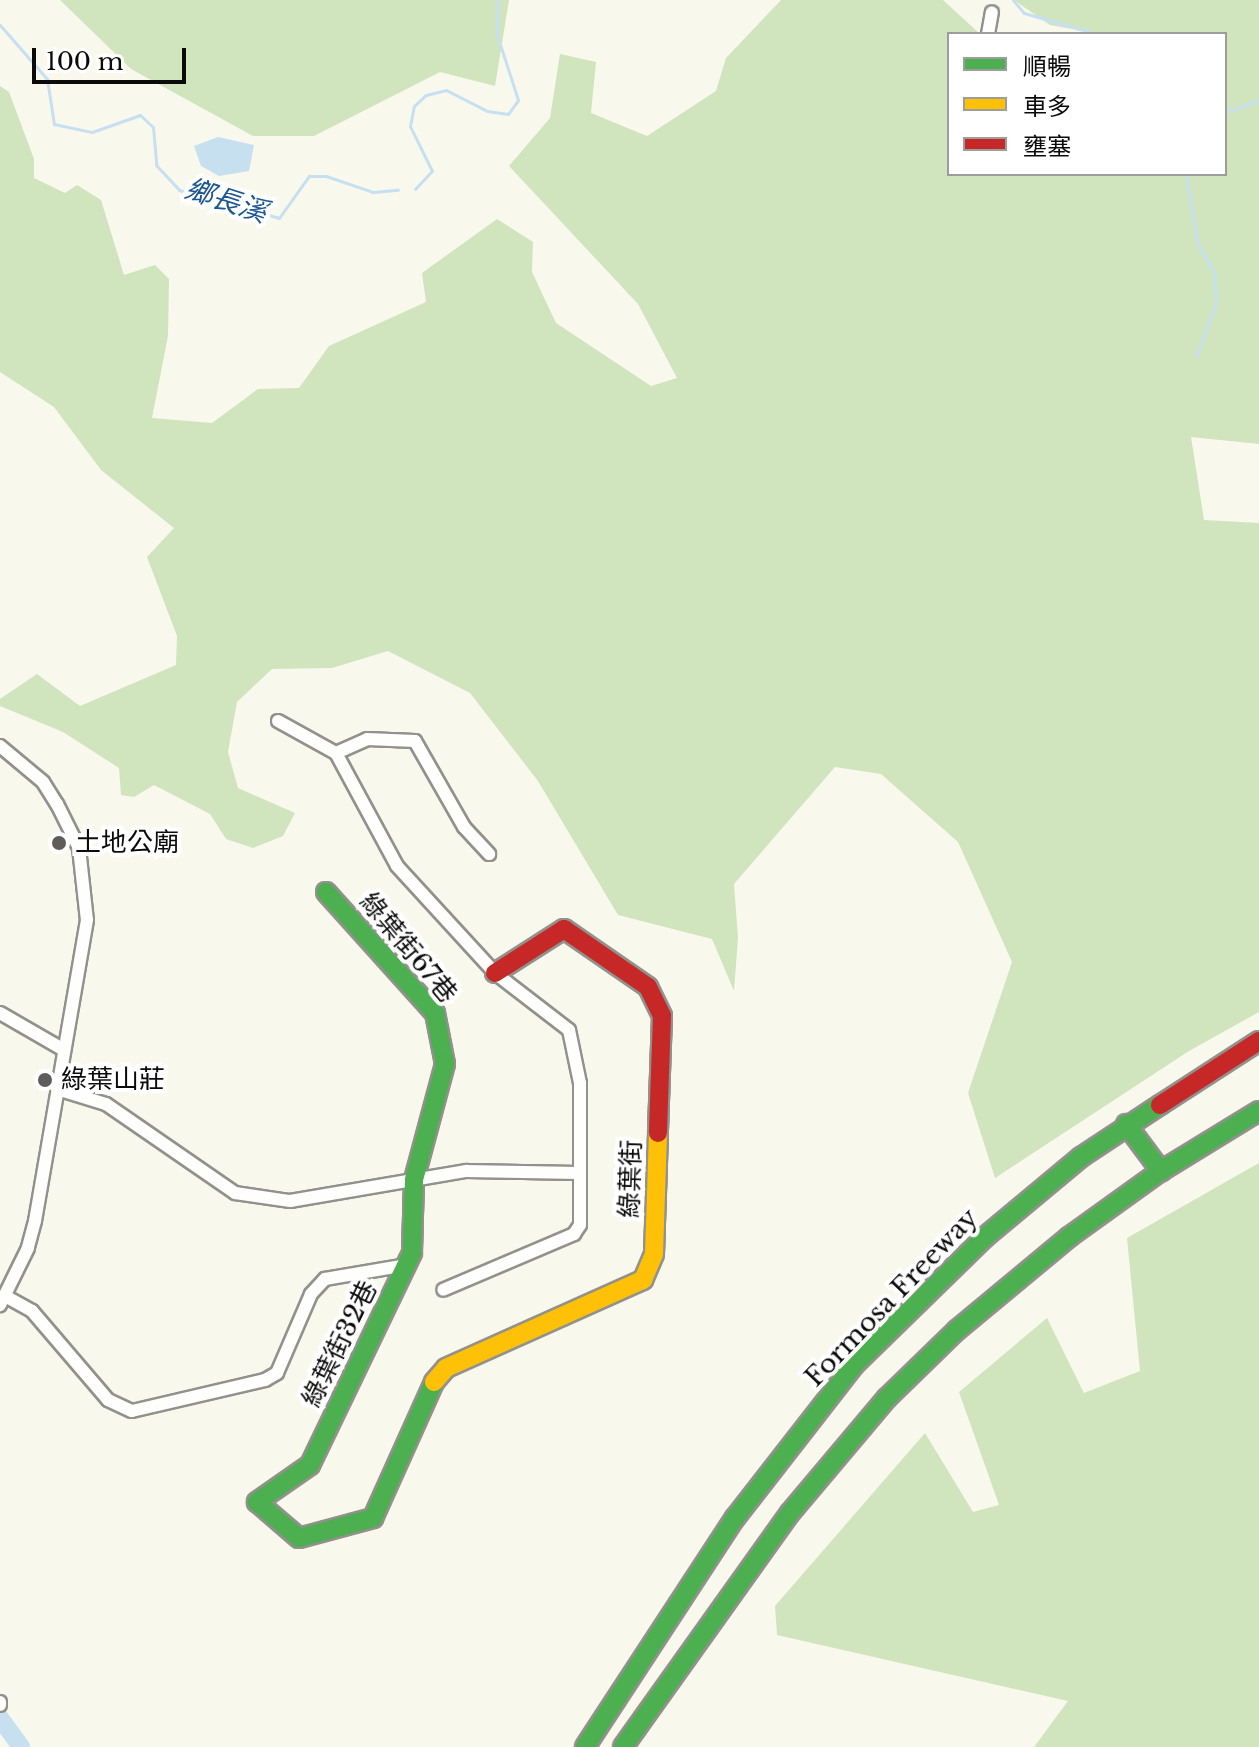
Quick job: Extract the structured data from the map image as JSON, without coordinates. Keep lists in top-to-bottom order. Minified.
{"streets":{"main road":["綠葉街67巷","綠葉街","Formosa Freeway","綠葉街32巷"]},"crossings":[["綠葉街67巷","綠葉街"],["綠葉街67巷","綠葉街32巷"],["綠葉街","綠葉街32巷"]],"water":["鄉長溪"],"places":["土地公廟","綠葉山莊"],"legend":["順暢","車多","壅塞"],"scale_bar":"100 m"}
